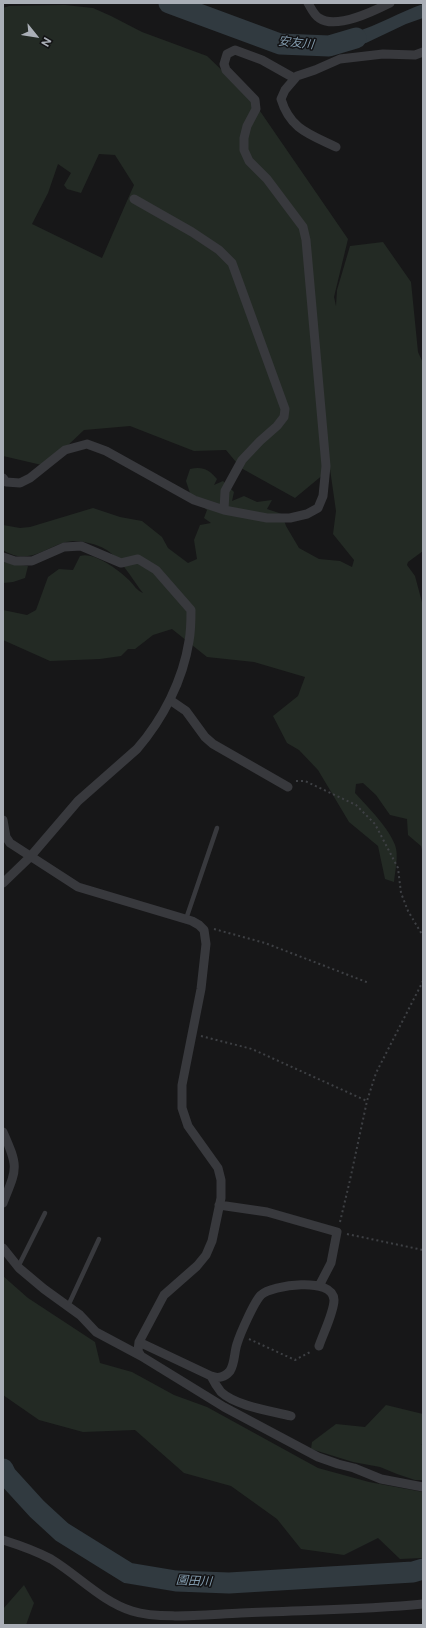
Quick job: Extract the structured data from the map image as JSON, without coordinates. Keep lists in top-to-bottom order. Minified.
{"water":["安友川","園田川"],"north":"bottom right"}
